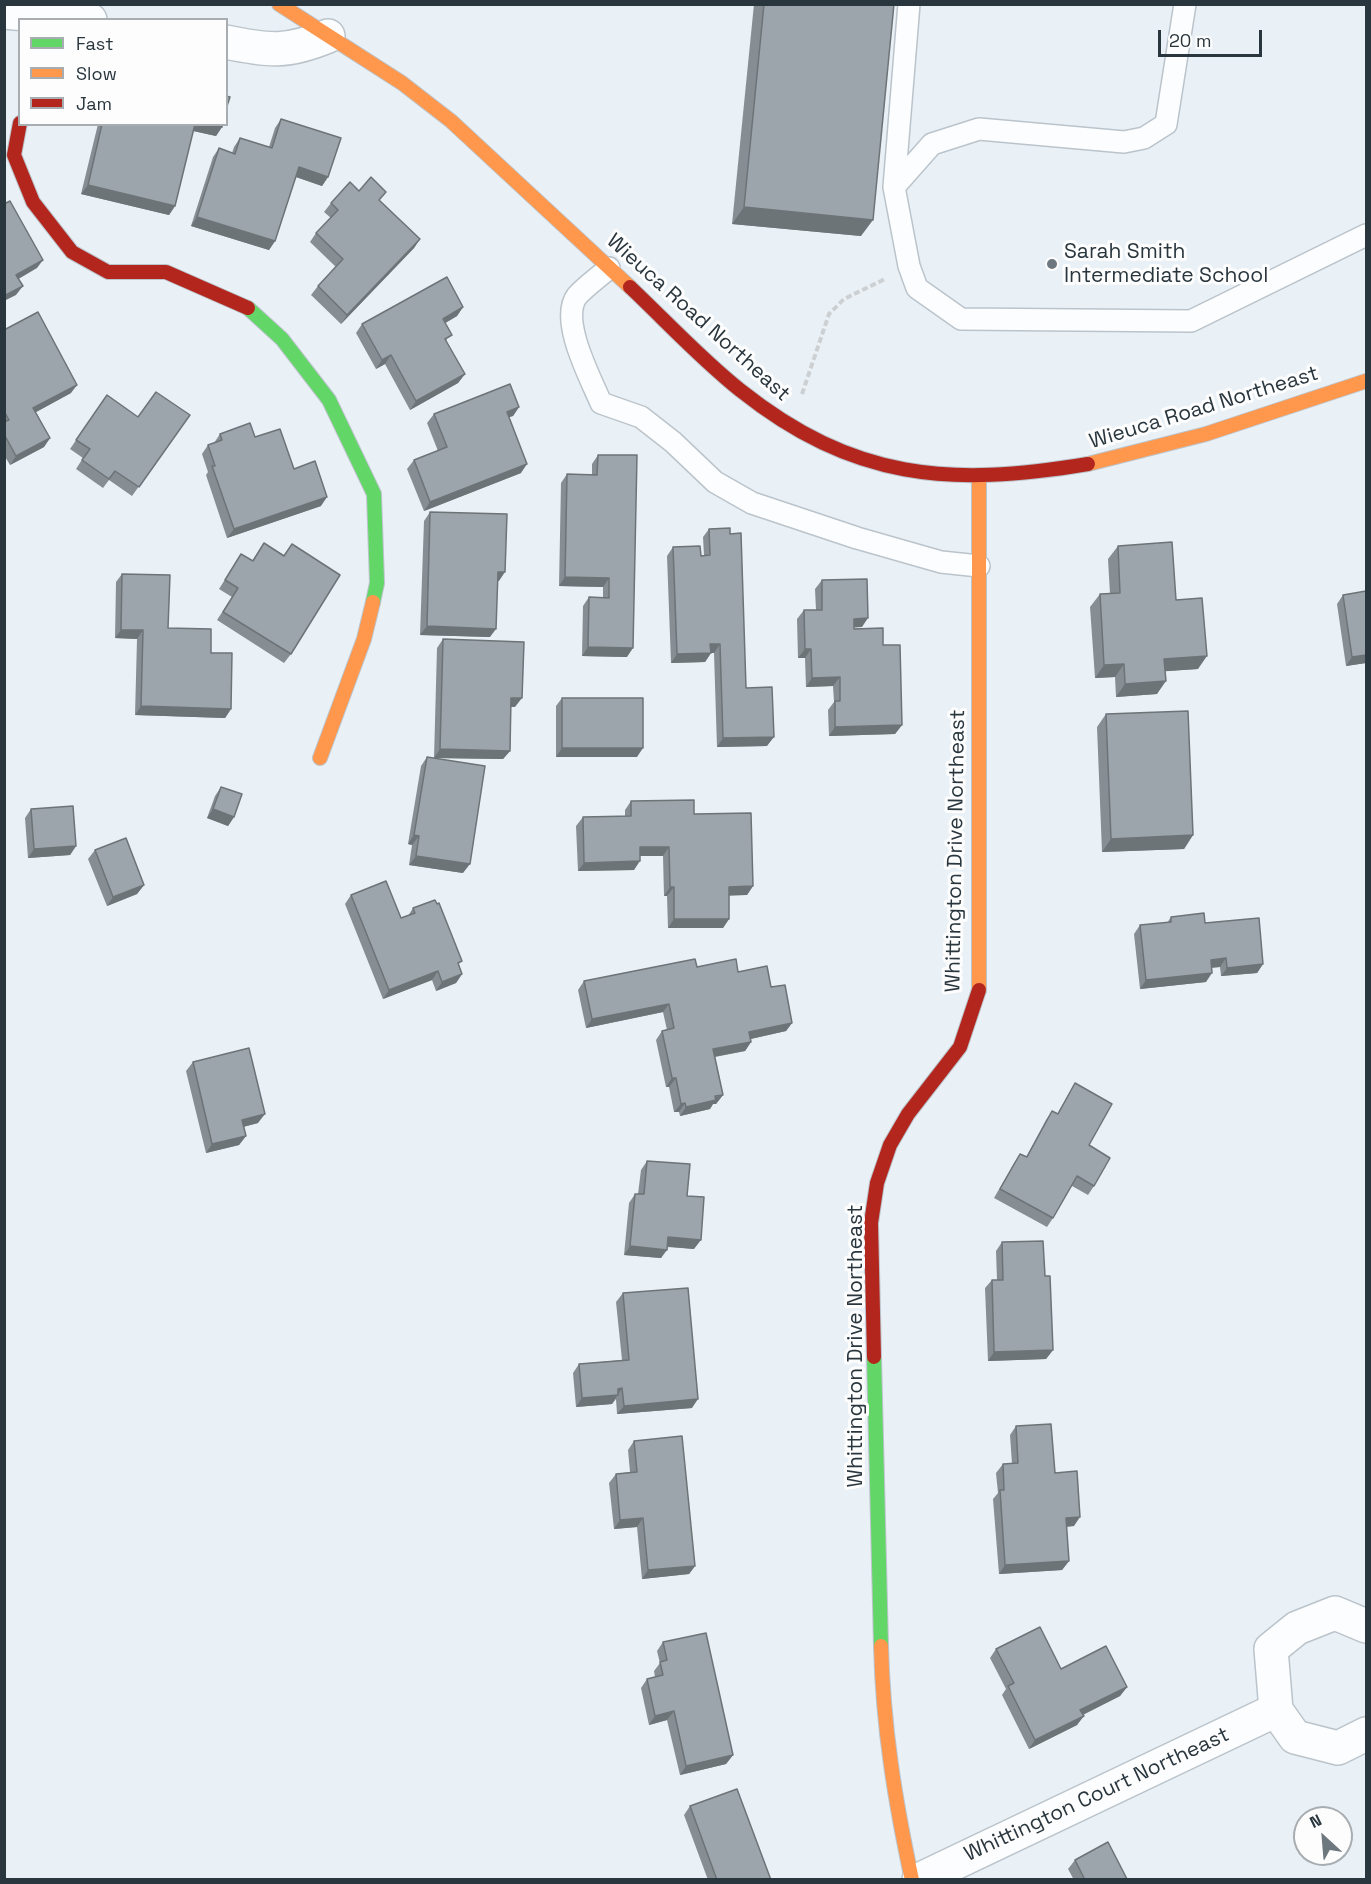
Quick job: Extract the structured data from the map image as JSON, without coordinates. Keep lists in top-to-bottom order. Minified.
{"streets":{"street":["Wieuca Road Northeast","Whittington Drive Northeast","Whittington Court Northeast"]},"crossings":[["Wieuca Road Northeast","Whittington Drive Northeast"]],"places":["Sarah Smith Intermediate School"],"legend":["Fast","Slow","Jam"],"scale_bar":"20 m","north":"top left"}
